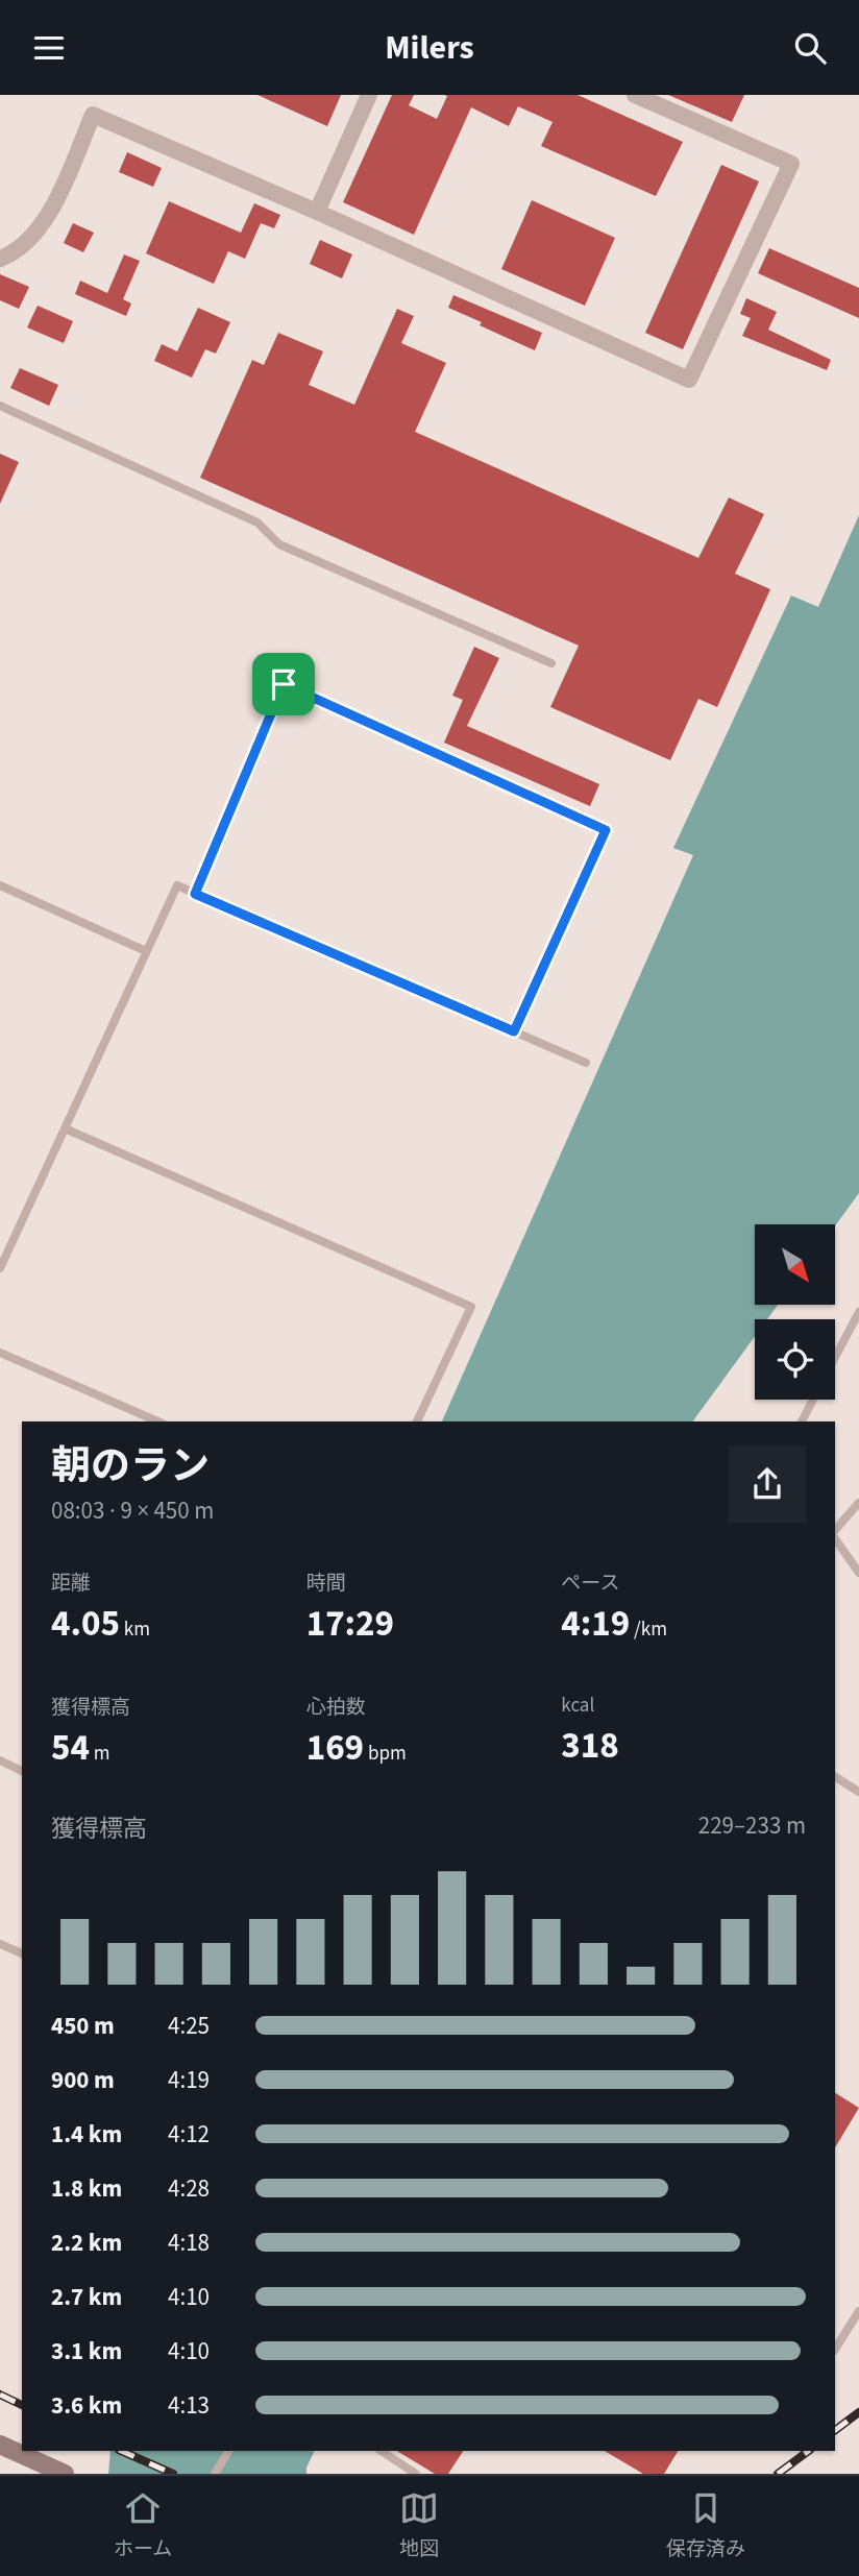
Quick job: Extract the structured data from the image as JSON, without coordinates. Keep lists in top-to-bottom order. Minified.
{"north":"bottom right","page":{"header":"Milers","heading":["朝のラン","08:03 · 9 × 450 m"],"stats":[["距離","4.05 km"],["時間","17:29"],["ペース","4:19 /km"],["獲得標高","54 m"],["心拍数","169 bpm"],["kcal","318"]],"chart":["獲得標高","229–233 m"],"list":[{"name":"450 m","note":"4:25"},{"name":"900 m","note":"4:19"},{"name":"1.4 km","note":"4:12"},{"name":"1.8 km","note":"4:28"},{"name":"2.2 km","note":"4:18"},{"name":"2.7 km","note":"4:10"},{"name":"3.1 km","note":"4:10"},{"name":"3.6 km","note":"4:13"}],"tabs":["ホーム","地図","保存済み"]}}
